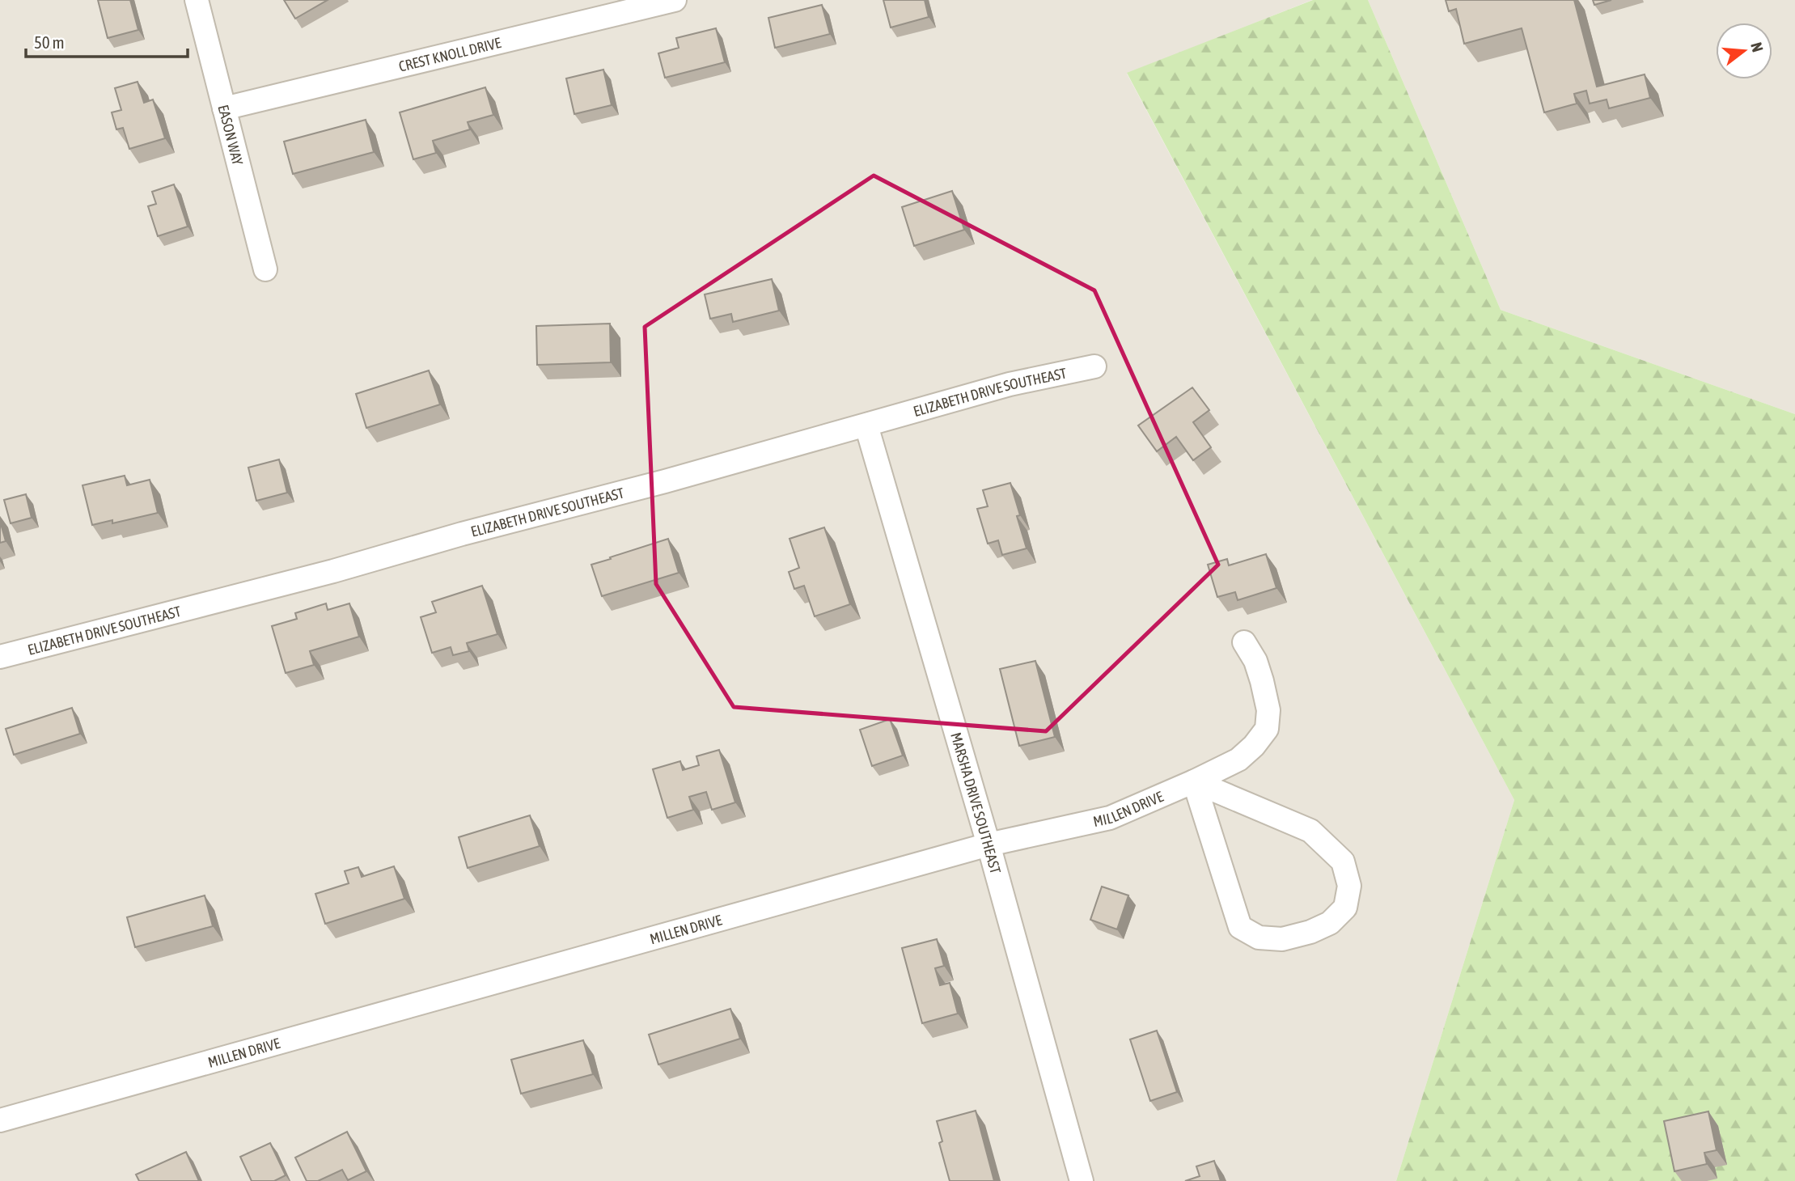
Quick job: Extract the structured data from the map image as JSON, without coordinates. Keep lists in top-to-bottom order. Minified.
{"streets":{"street":["CREST KNOLL DRIVE","EASON WAY","ELIZABETH DRIVE SOUTHEAST","MARSHA DRIVE SOUTHEAST","MILLEN DRIVE"]},"crossings":[["CREST KNOLL DRIVE","EASON WAY"],["ELIZABETH DRIVE SOUTHEAST","MARSHA DRIVE SOUTHEAST"],["MARSHA DRIVE SOUTHEAST","MILLEN DRIVE"]],"scale_bar":"50 m","north":"right"}
